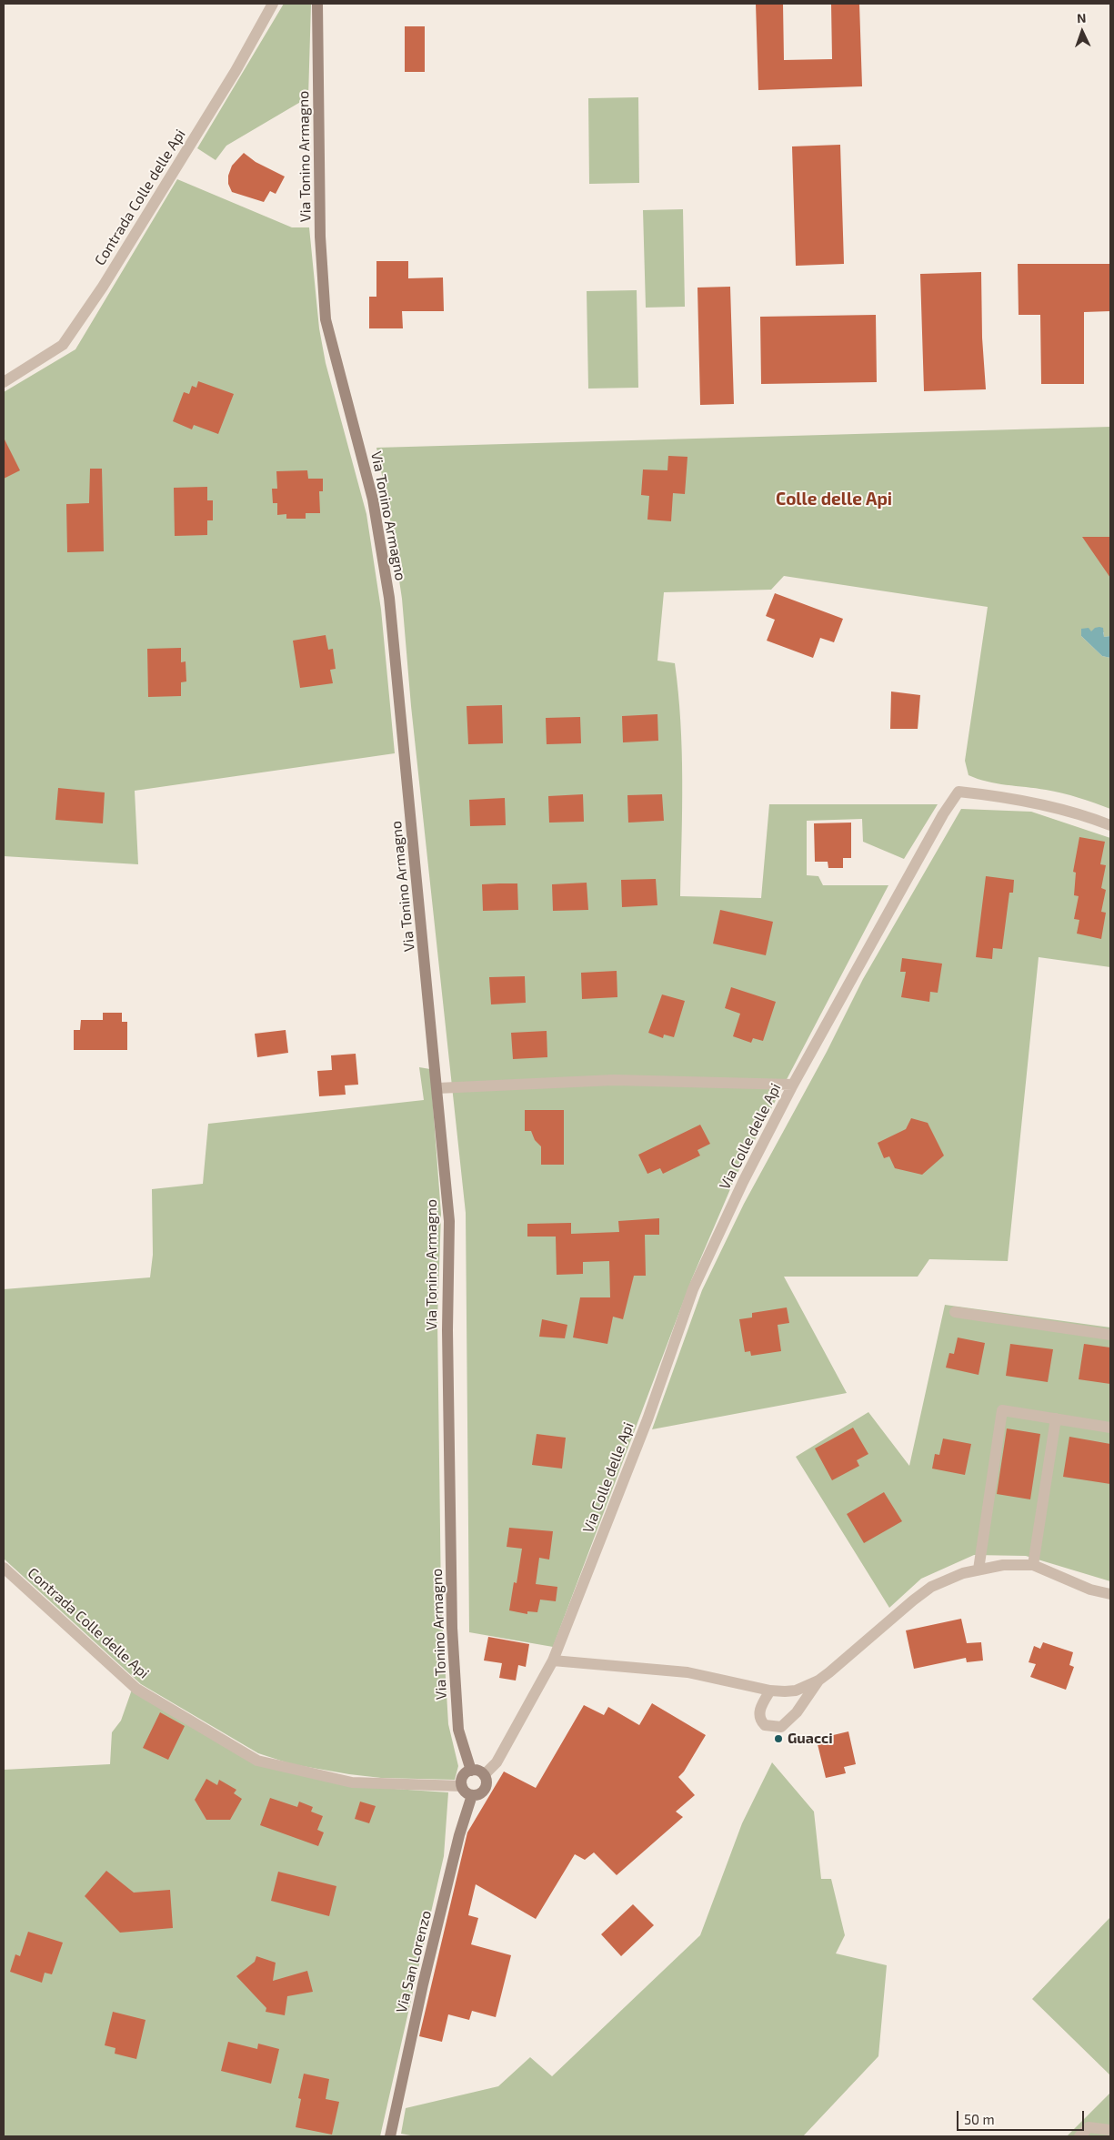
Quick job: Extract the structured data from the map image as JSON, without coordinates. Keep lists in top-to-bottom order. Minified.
{"streets":{"street":["Via Tonino Armagno","Contrada Colle delle Api","Via Colle delle Api","Via San Lorenzo"]},"crossings":[["Via Tonino Armagno","Contrada Colle delle Api"],["Via Tonino Armagno","Via Colle delle Api"],["Via Tonino Armagno","Via San Lorenzo"],["Contrada Colle delle Api","Via Colle delle Api"],["Contrada Colle delle Api","Via San Lorenzo"],["Via Colle delle Api","Via San Lorenzo"]],"districts":["Colle delle Api"],"places":["Guacci"],"scale_bar":"50 m","north":"top"}
